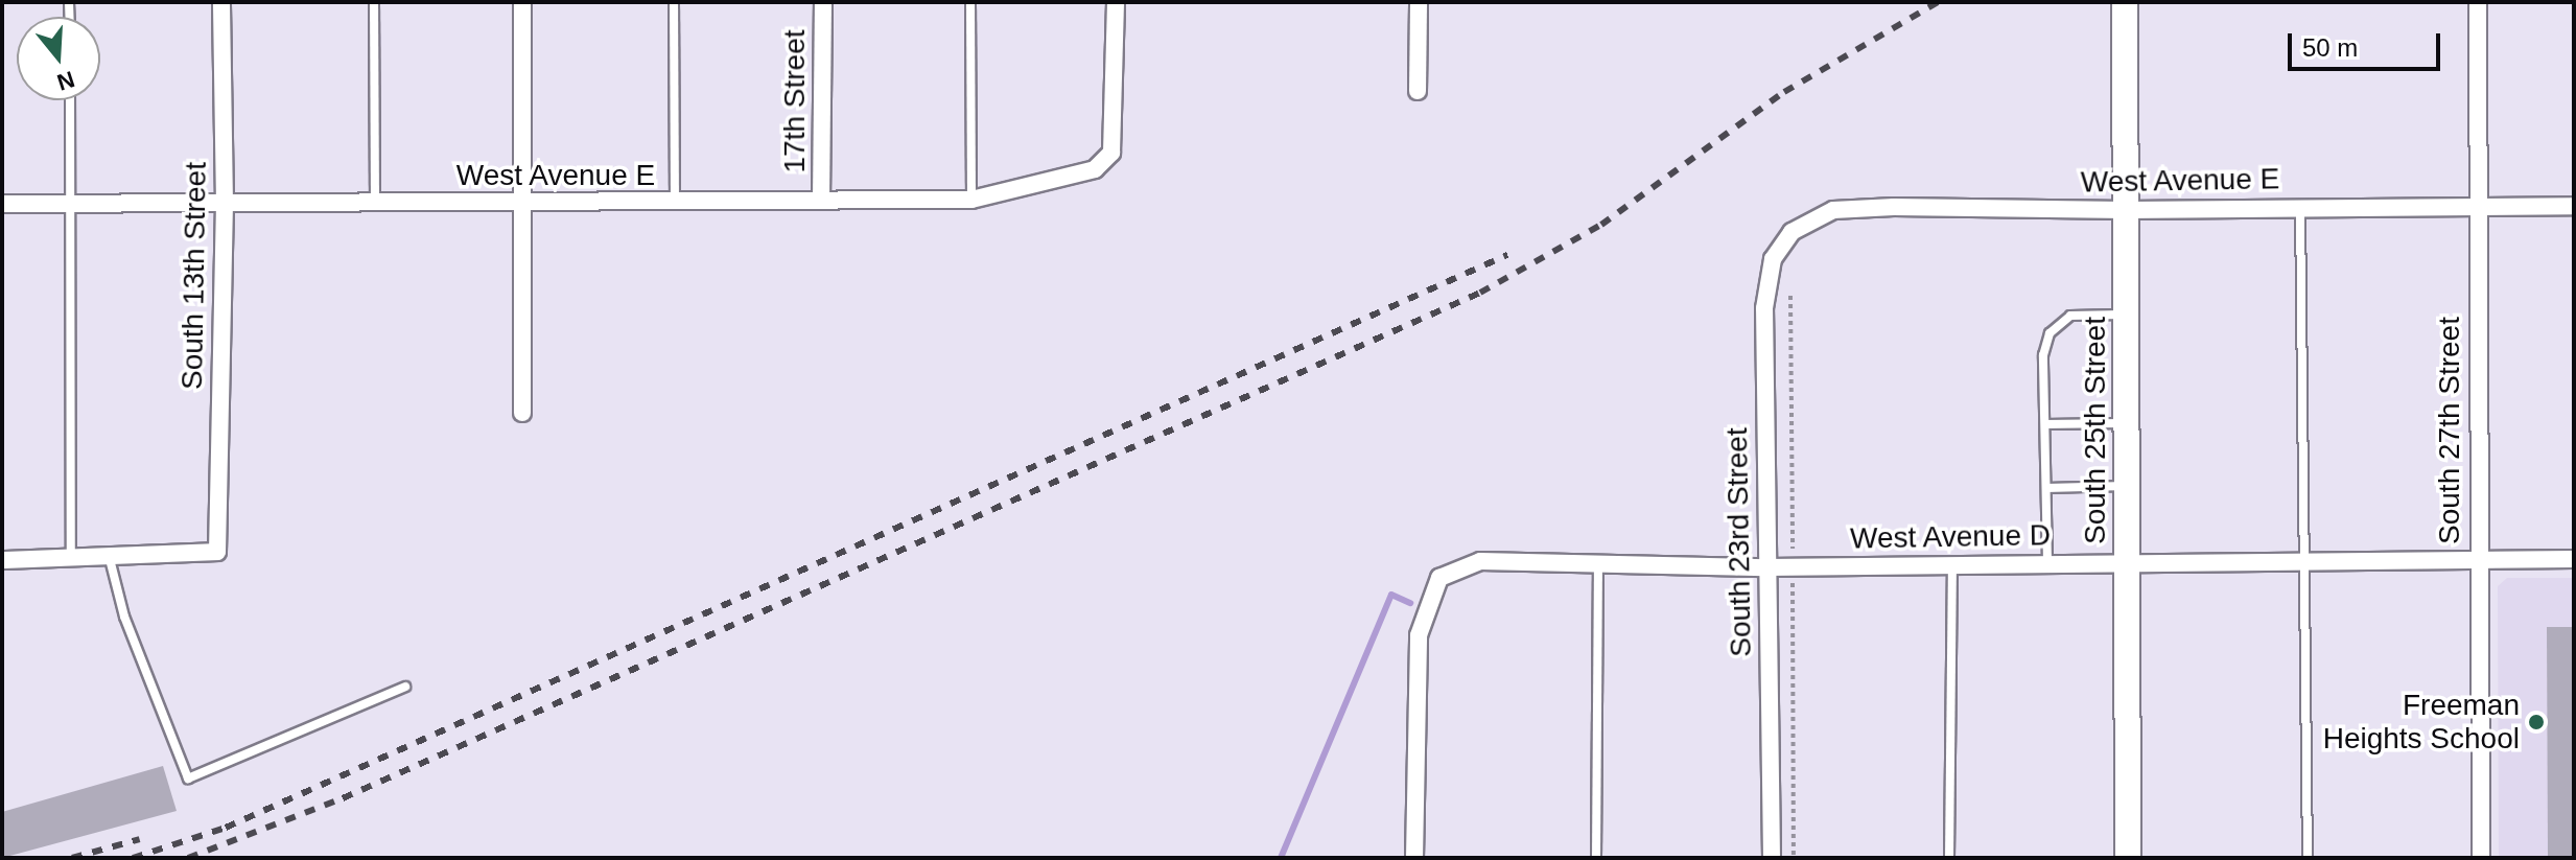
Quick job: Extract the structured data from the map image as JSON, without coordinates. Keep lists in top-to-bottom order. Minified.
{"streets":{"street":["17th Street","West Avenue E","South 13th Street","South 25th Street","South 27th Street","West Avenue D","South 23rd Street"]},"crossings":[["17th Street","West Avenue E"],["West Avenue E","South 13th Street"],["West Avenue E","South 25th Street"],["West Avenue E","South 27th Street"],["West Avenue E","South 23rd Street"],["South 25th Street","West Avenue D"],["South 27th Street","West Avenue D"],["West Avenue D","South 23rd Street"]],"places":["Freeman Heights School"],"scale_bar":"50 m","north":"bottom"}
